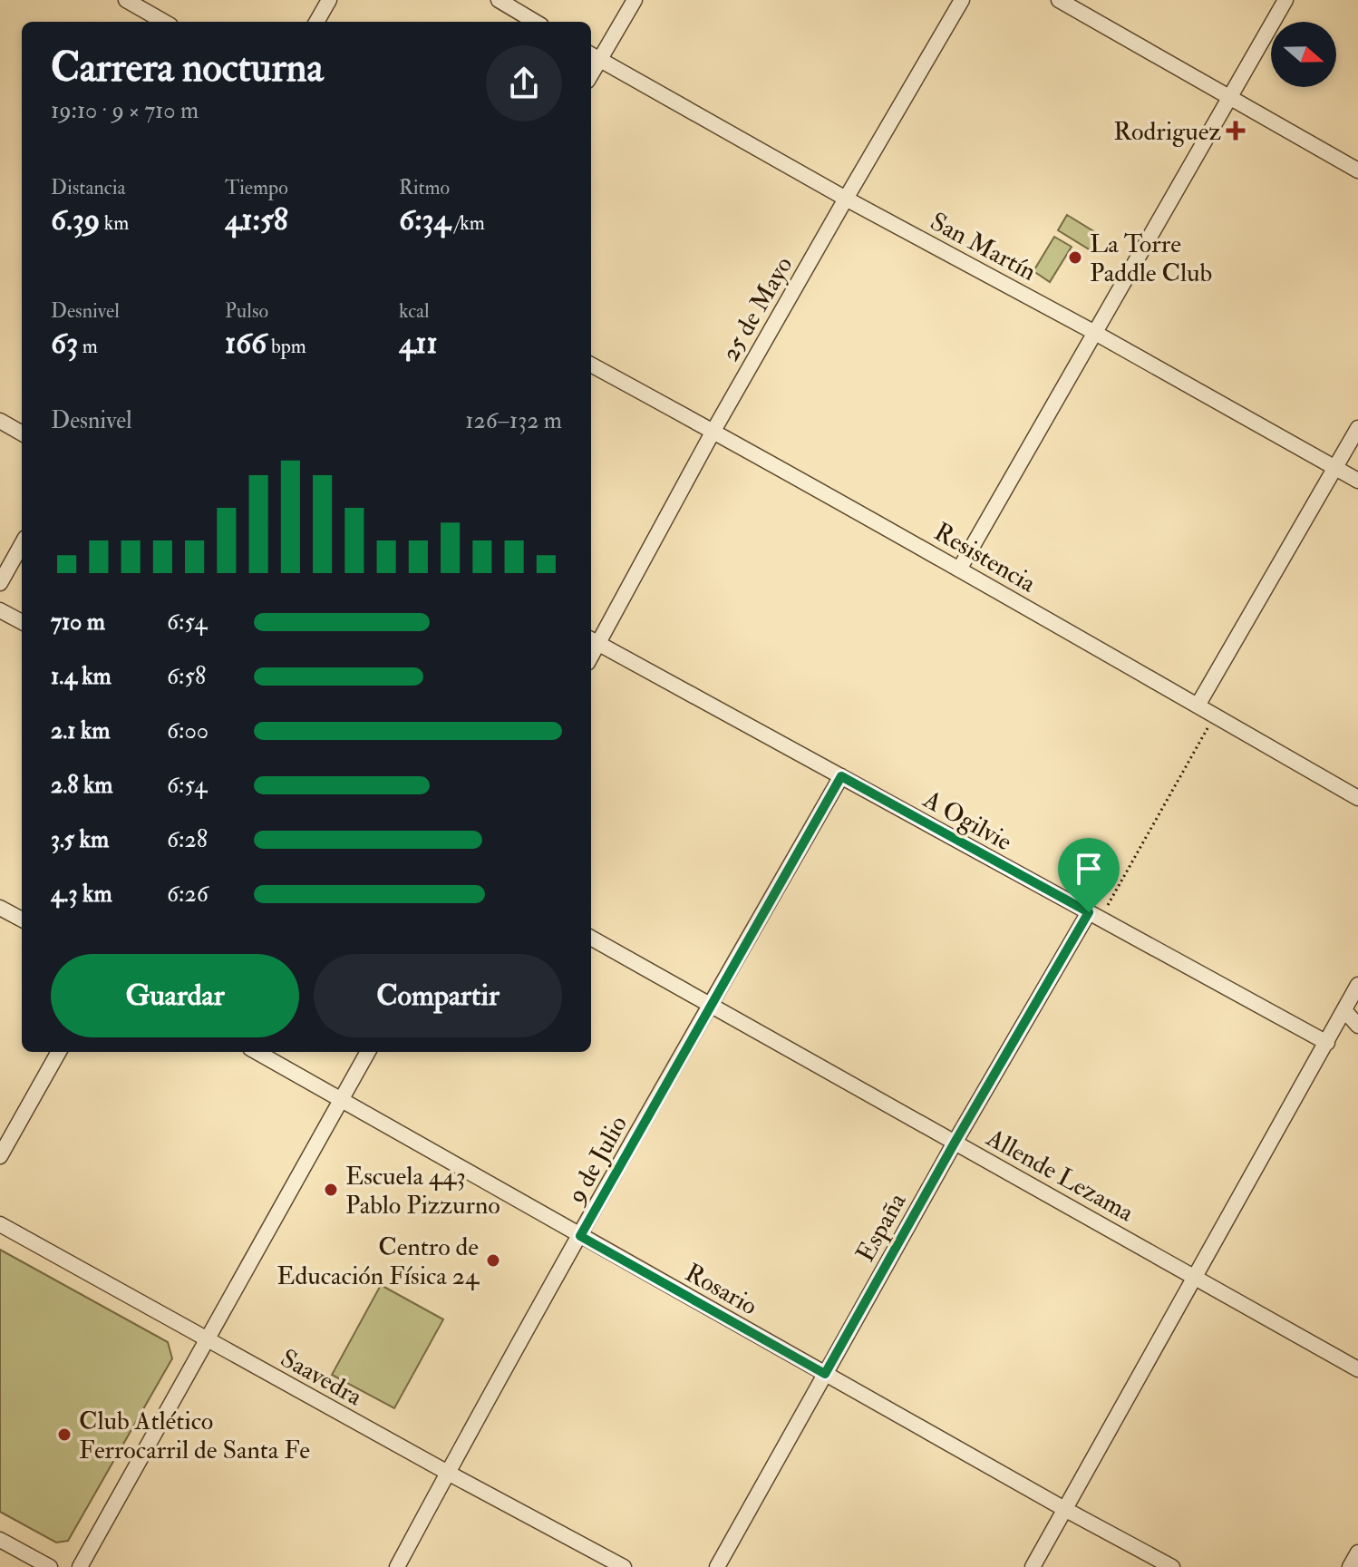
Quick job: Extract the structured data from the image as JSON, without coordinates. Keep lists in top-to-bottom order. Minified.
{"streets":{"street":["San Martín","25 de Mayo","Resistencia","A Ogilvie","9 de Julio","Allende Lezama","España","Rosario","Saavedra"]},"crossings":[["San Martín","25 de Mayo"],["25 de Mayo","Resistencia"],["25 de Mayo","A Ogilvie"],["A Ogilvie","9 de Julio"],["A Ogilvie","España"],["9 de Julio","Allende Lezama"],["9 de Julio","Rosario"],["9 de Julio","Saavedra"],["Allende Lezama","España"],["España","Rosario"]],"places":{"health":["Rodriguez"],"other":["La Torre Paddle Club","Escuela 443 Pablo Pizzurno","Centro de Educación Física 24","Club Atlético Ferrocarril de Santa Fe"]},"north":"right","page":{"heading":["Carrera nocturna","19:10 · 9 × 710 m"],"stats":[["Distancia","6.39 km"],["Tiempo","41:58"],["Ritmo","6:34 /km"],["Desnivel","63 m"],["Pulso","166 bpm"],["kcal","411"]],"chart":["Desnivel","126–132 m"],"list":[{"name":"710 m","note":"6:54"},{"name":"1.4 km","note":"6:58"},{"name":"2.1 km","note":"6:00"},{"name":"2.8 km","note":"6:54"},{"name":"3.5 km","note":"6:28"},{"name":"4.3 km","note":"6:26"}],"buttons":["Guardar","Compartir"]}}
